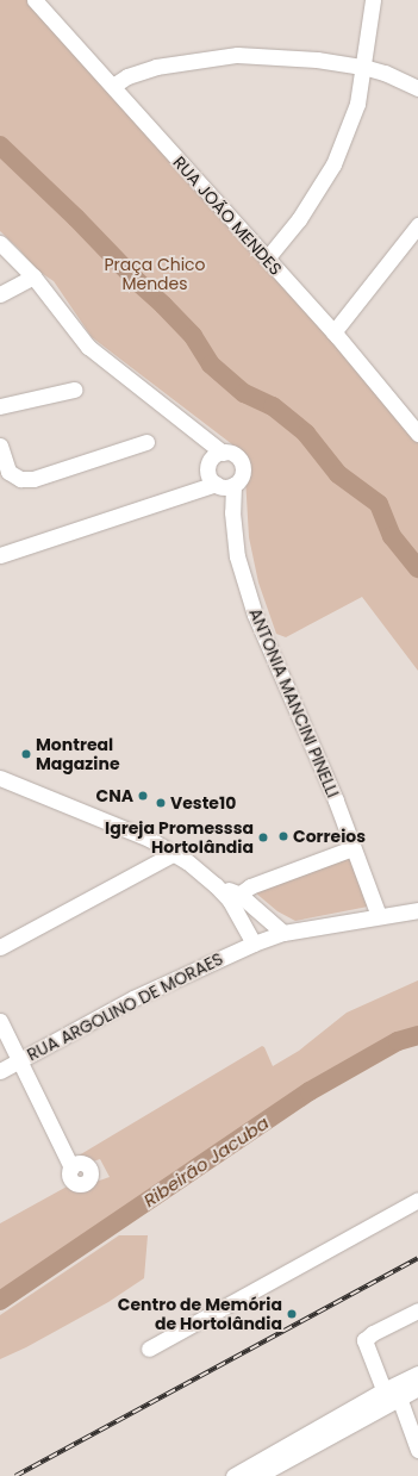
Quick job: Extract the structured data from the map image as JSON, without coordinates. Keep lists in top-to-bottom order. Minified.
{"streets":{"street":["RUA JOÃO MENDES","ANTONIA MANCINI PINELLI","RUA ARGOLINO DE MORAES"]},"crossings":[["ANTONIA MANCINI PINELLI","RUA ARGOLINO DE MORAES"]],"water":["Ribeirão Jacuba"],"parks":["Praça Chico Mendes"],"places":["Montreal Magazine","CNA","Veste10","Correios","Igreja Promesssa Hortolândia","Centro de Memória de Hortolândia"]}
